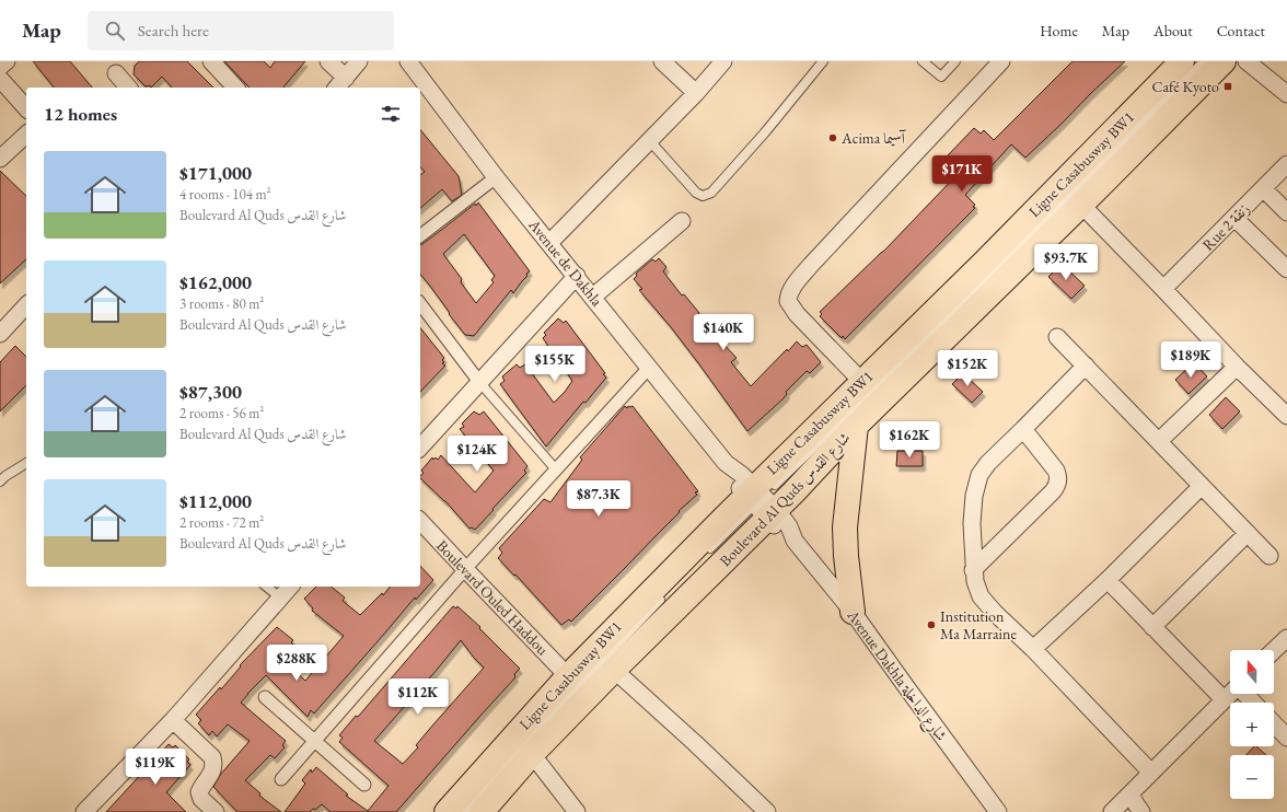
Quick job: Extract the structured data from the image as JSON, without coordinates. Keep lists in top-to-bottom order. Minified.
{"streets":{"main road":["Boulevard Al Quds شارع القدس"],"street":["Rue 2 زنقة","Avenue de Dakhla","Boulevard Ouled Haddou","Avenue Dakhla شارع الداخلة"],"lane":["Ligne Casabusway BW1"]},"crossings":[["Ligne Casabusway BW1","Avenue de Dakhla"],["Ligne Casabusway BW1","Boulevard Al Quds شارع القدس"],["Ligne Casabusway BW1","Avenue Dakhla شارع الداخلة"],["Avenue de Dakhla","Boulevard Al Quds شارع القدس"],["Avenue de Dakhla","Avenue Dakhla شارع الداخلة"],["Boulevard Al Quds شارع القدس","Boulevard Ouled Haddou"],["Boulevard Al Quds شارع القدس","Avenue Dakhla شارع الداخلة"]],"places":{"transit":["Café Kyoto"],"other":["Acima آسيما","Institution Ma Marraine"]},"north":"top","page":{"header":"Map","search":"Search here","nav":["Home","Map","About","Contact"],"heading":"12 homes","list":[{"name":"$171,000","note":"4 rooms · 104 m² · Boulevard Al Quds شارع القدس"},{"name":"$162,000","note":"3 rooms · 80 m² · Boulevard Al Quds شارع القدس"},{"name":"$87,300","note":"2 rooms · 56 m² · Boulevard Al Quds شارع القدس"},{"name":"$112,000","note":"2 rooms · 72 m² · Boulevard Al Quds شارع القدس"}],"price":["$171K","$93.7K","$140K","$189K","$155K","$152K","$162K","$124K","$87.3K","$288K","$112K","$119K"],"map_buttons":["+","−"]}}
